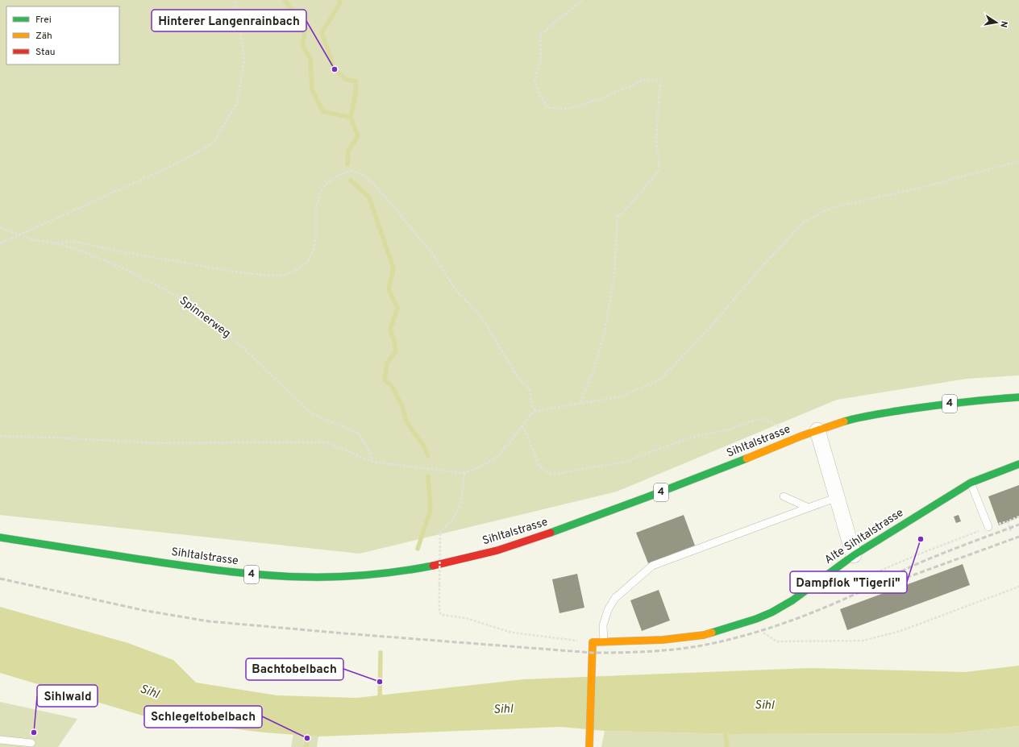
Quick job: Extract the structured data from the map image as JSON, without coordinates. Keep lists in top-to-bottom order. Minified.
{"streets":{"main road":["4","Sihltalstrasse","Alte Sihltalstrasse"],"path":["Spinnerweg"]},"water":["Sihl"],"places":["Hinterer Langenrainbach","Dampflok \"Tigerli\"","Bachtobelbach","Sihlwald","Schlegeltobelbach"],"legend":["Frei","Zäh","Stau"],"north":"right"}
